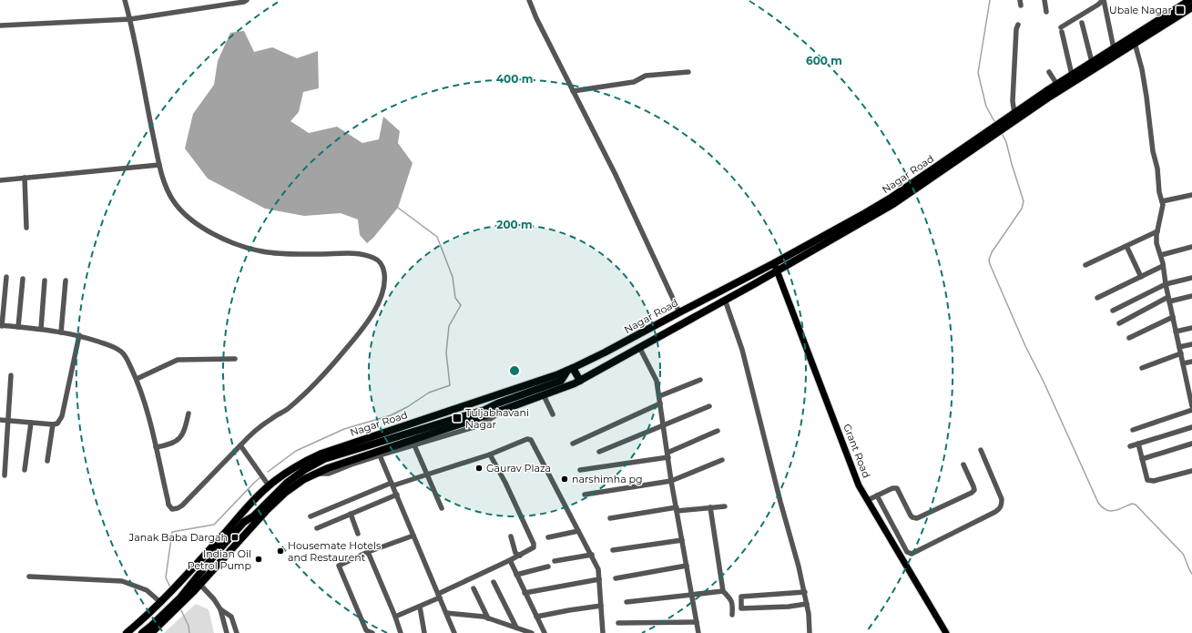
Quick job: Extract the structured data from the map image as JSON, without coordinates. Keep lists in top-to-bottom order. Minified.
{"streets":{"highway":["Nagar Road"],"main road":["Grant Road"]},"crossings":[["Nagar Road","Grant Road"]],"places":{"transit":["Ubale Nagar","Tuljabhavani Nagar","Janak Baba Dargah"],"other":["Gaurav Plaza","narshimha pg","Housemate Hotels and Restaurent","Indian Oil Petrol Pump"]},"rings":["600 m","400 m","200 m"]}
